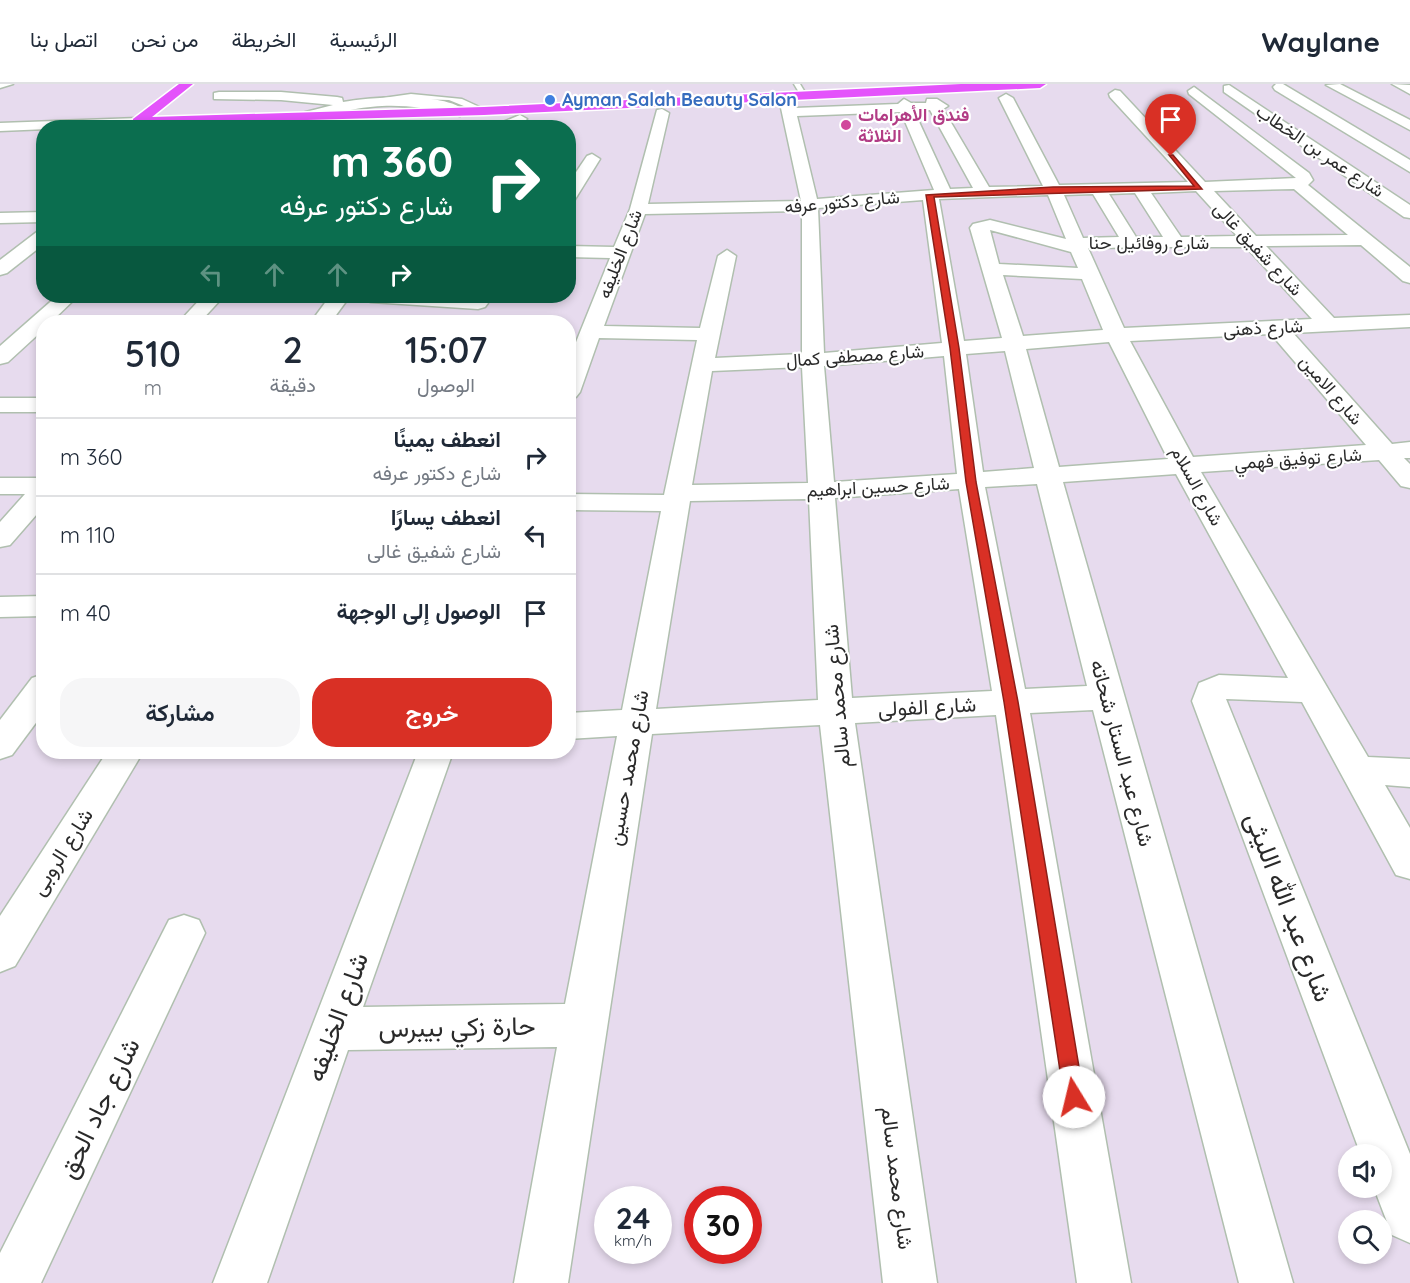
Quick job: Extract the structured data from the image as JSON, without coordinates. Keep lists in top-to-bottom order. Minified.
{"streets":{"street":["شارع عمر بن الخطاب","شارع دكتور عرفه","شارع روفائيل حنا","شارع شفيق غالى","شارع الخليفه","شارع ذهنى","شارع مصطفى كمال","شارع الامين","شارع توفيق فهمي","شارع السلام","شارع حسين ابراهيم","شارع محمد سالم","شارع الفولى","شارع عبد الستار شحاته","شارع محمد حسين","شارع الروبى","شارع عبد الله الليثى","حارة زكي بيبرس","شارع جاد الحق"]},"crossings":[["شارع دكتور عرفه","شارع روفائيل حنا"],["شارع دكتور عرفه","شارع شفيق غالى"],["شارع دكتور عرفه","شارع الخليفه"],["شارع دكتور عرفه","شارع السلام"],["شارع دكتور عرفه","شارع محمد سالم"],["شارع دكتور عرفه","شارع عبد الستار شحاته"],["شارع روفائيل حنا","شارع شفيق غالى"],["شارع روفائيل حنا","شارع السلام"],["شارع روفائيل حنا","شارع عبد الستار شحاته"],["شارع شفيق غالى","شارع ذهنى"],["شارع الخليفه","شارع مصطفى كمال"],["شارع الخليفه","حارة زكي بيبرس"],["شارع ذهنى","شارع مصطفى كمال"],["شارع ذهنى","شارع الامين"],["شارع ذهنى","شارع السلام"],["شارع مصطفى كمال","شارع السلام"],["شارع مصطفى كمال","شارع محمد سالم"],["شارع مصطفى كمال","شارع عبد الستار شحاته"],["شارع مصطفى كمال","شارع محمد حسين"],["شارع الامين","شارع توفيق فهمي"],["شارع توفيق فهمي","شارع السلام"],["شارع توفيق فهمي","شارع حسين ابراهيم"],["شارع السلام","شارع حسين ابراهيم"],["شارع السلام","شارع عبد الله الليثى"],["شارع حسين ابراهيم","شارع محمد سالم"],["شارع حسين ابراهيم","شارع عبد الستار شحاته"],["شارع حسين ابراهيم","شارع محمد حسين"],["شارع محمد سالم","شارع الفولى"],["شارع الفولى","شارع عبد الستار شحاته"],["شارع الفولى","شارع محمد حسين"],["شارع محمد حسين","حارة زكي بيبرس"]],"places":["Ayman Salah Beauty Salon","فندق الأهرامات الثلاثة"],"page":{"header":"Waylane","nav":["الرئيسية","الخريطة","من نحن","اتصل بنا"],"turn":["360 m","شارع دكتور عرفه"],"eta":["15:07","الوصول","2","دقيقة","510","m"],"list":[{"name":"انعطف يمينًا","note":"شارع دكتور عرفه","value":"360 m"},{"name":"انعطف يسارًا","note":"شارع شفيق غالى","value":"110 m"},{"name":"الوصول إلى الوجهة","value":"40 m"}],"buttons":["خروج","مشاركة"],"speed":"24 km/h","limit":"30"}}
